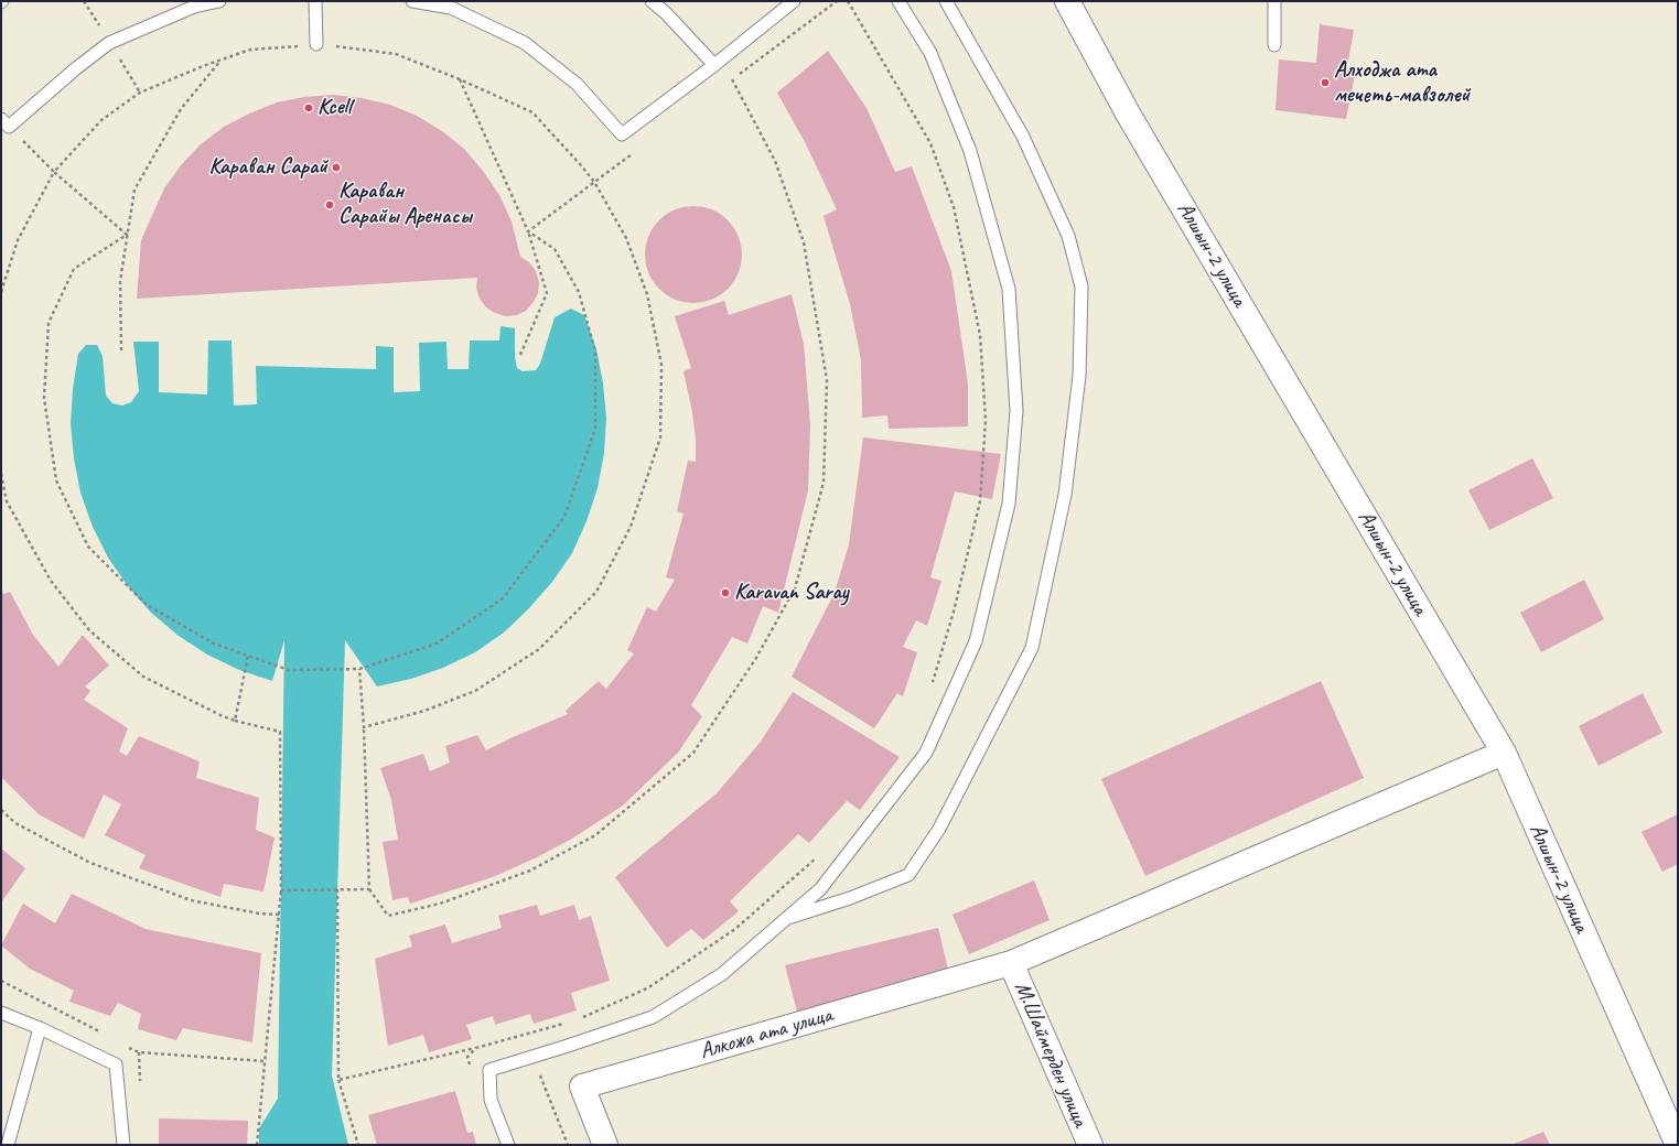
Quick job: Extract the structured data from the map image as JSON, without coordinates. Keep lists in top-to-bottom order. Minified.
{"streets":{"street":["Алшын-2 улица","Алкожа ата улица","М.Шаймерден улица"]},"crossings":[["Алкожа ата улица","М.Шаймерден улица"]],"places":["Алходжа ата мечеть-мавзолей","Kcell","Караван Сарай","Караван Сарайы Аренасы","Karavan Saray"]}
